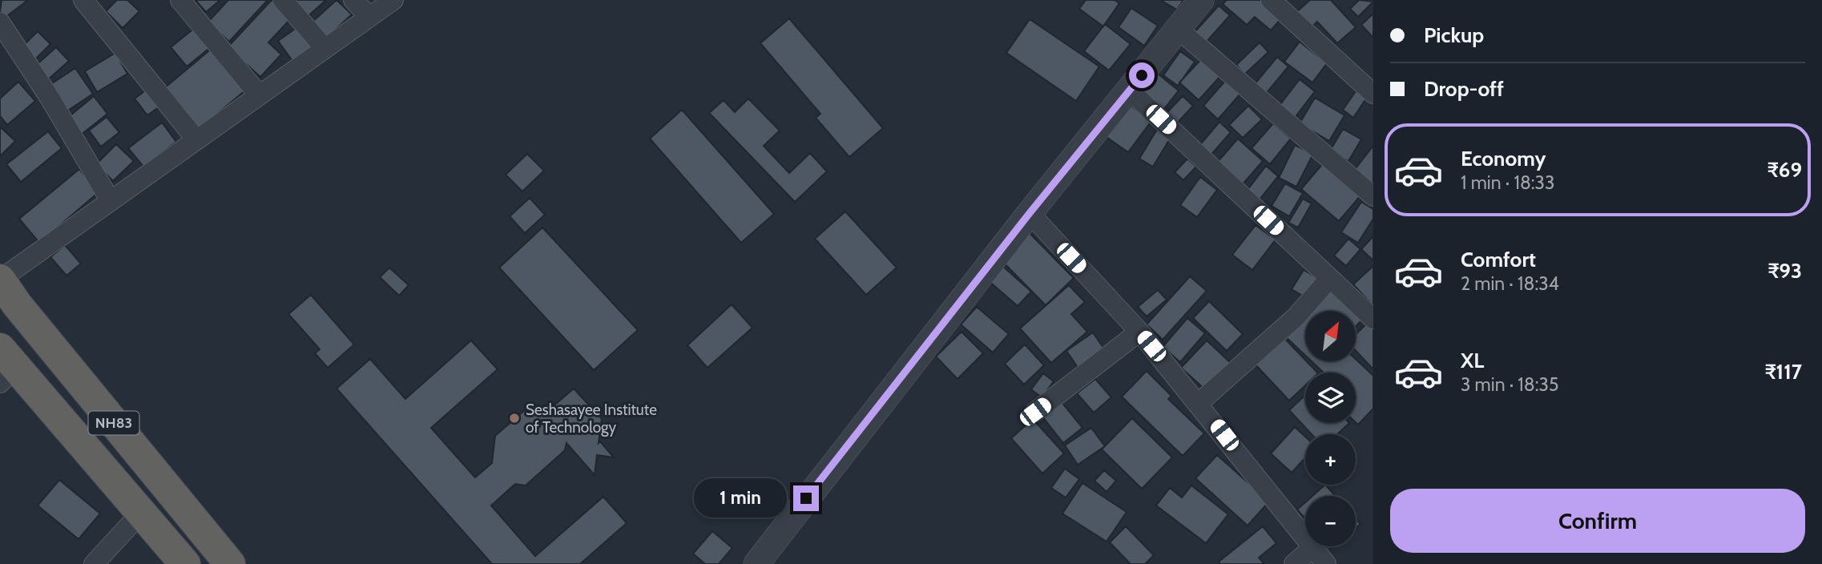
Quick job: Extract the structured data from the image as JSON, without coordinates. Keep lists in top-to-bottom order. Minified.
{"streets":{"highway":["NH83"]},"places":["Seshasayee Institute of Technology"],"north":"top right","page":{"banner":["Pickup","Drop-off"],"list":[{"name":"Economy","note":"1 min · 18:33","value":"₹69"},{"name":"Comfort","note":"2 min · 18:34","value":"₹93"},{"name":"XL","note":"3 min · 18:35","value":"₹117"}],"map_buttons":["+","−"],"buttons":"Confirm","bubble":"1 min"}}
